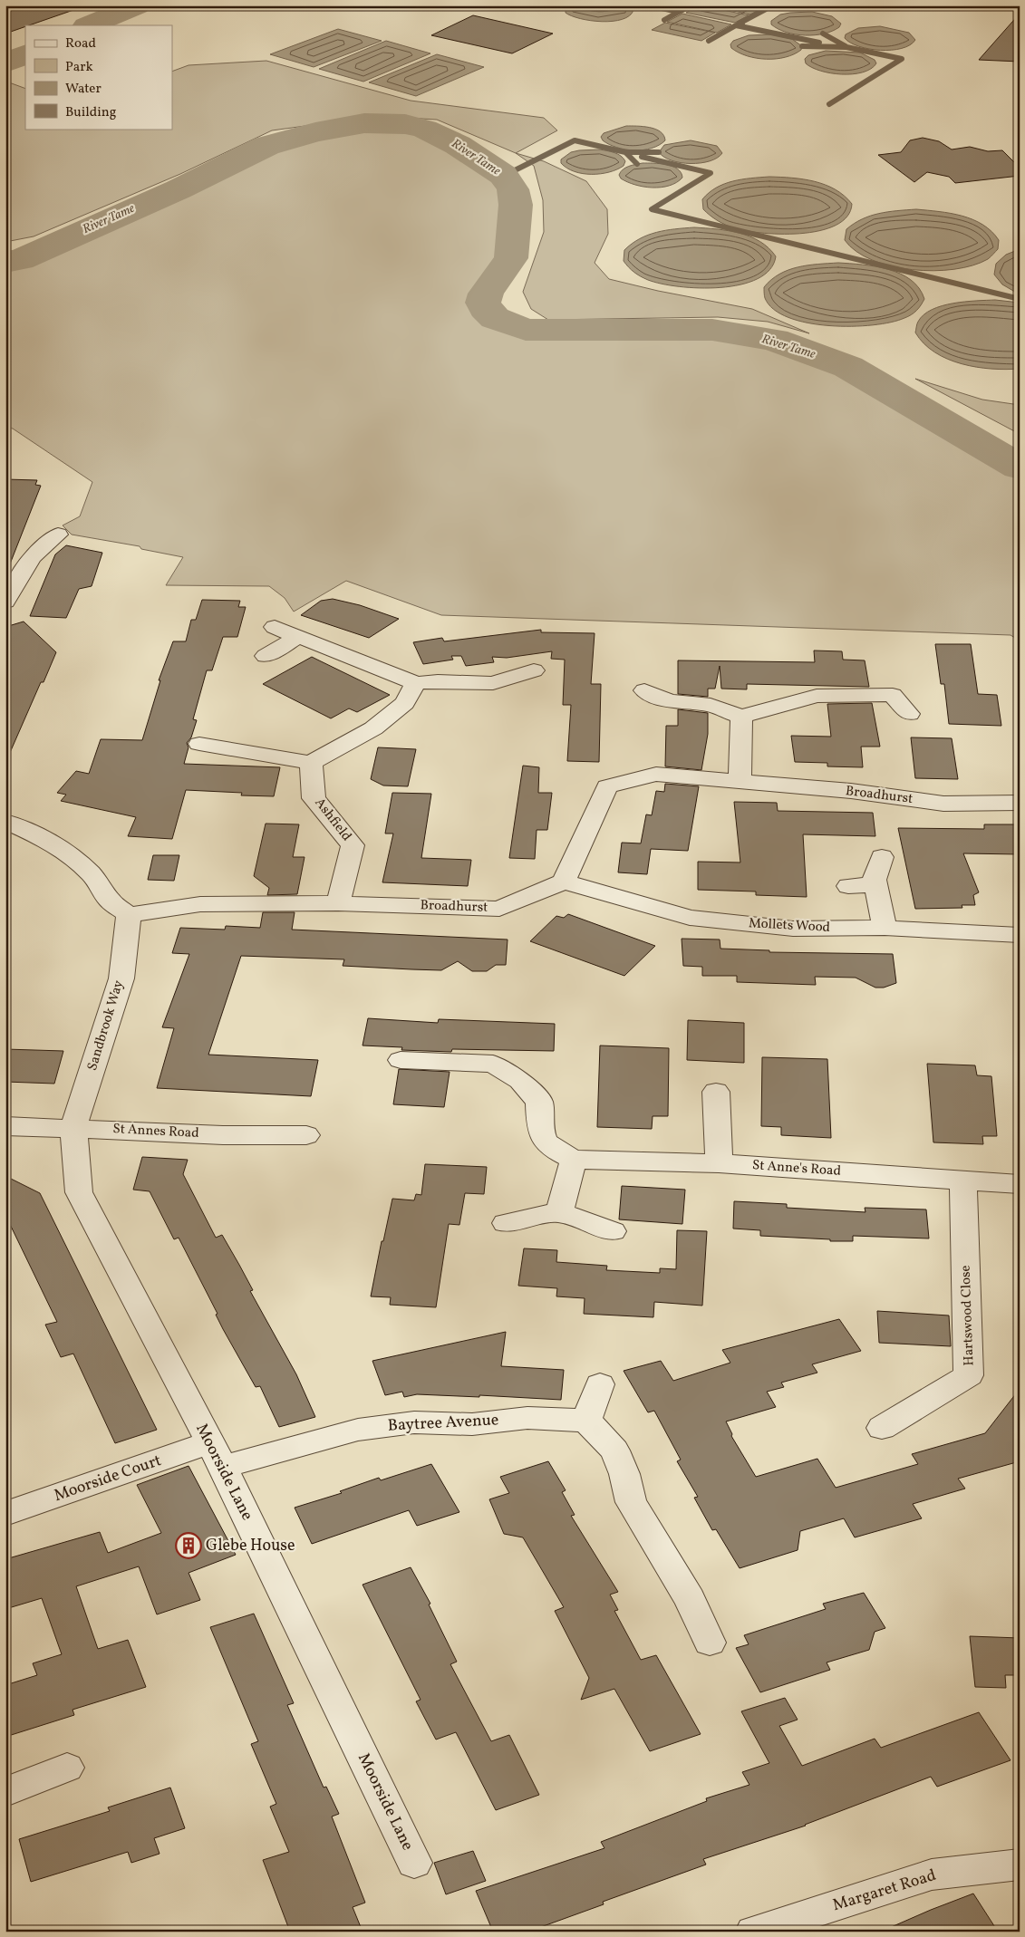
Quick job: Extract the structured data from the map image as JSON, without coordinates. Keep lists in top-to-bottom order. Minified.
{"streets":{"street":["Broadhurst","Ashfield","Mollets Wood","Sandbrook Way","St Annes Road","St Anne's Road","Hartswood Close","Baytree Avenue","Moorside Lane","Moorside Court","Margaret Road"]},"crossings":[["Broadhurst","Ashfield"],["Broadhurst","Mollets Wood"],["Broadhurst","Sandbrook Way"],["Sandbrook Way","St Annes Road"],["Sandbrook Way","Moorside Lane"],["St Annes Road","Moorside Lane"],["St Anne's Road","Hartswood Close"],["Baytree Avenue","Moorside Lane"],["Baytree Avenue","Moorside Court"],["Moorside Lane","Moorside Court"]],"water":["River Tame"],"places":{"building":["Glebe House"]},"legend":["Road","Park","Water","Building"]}
